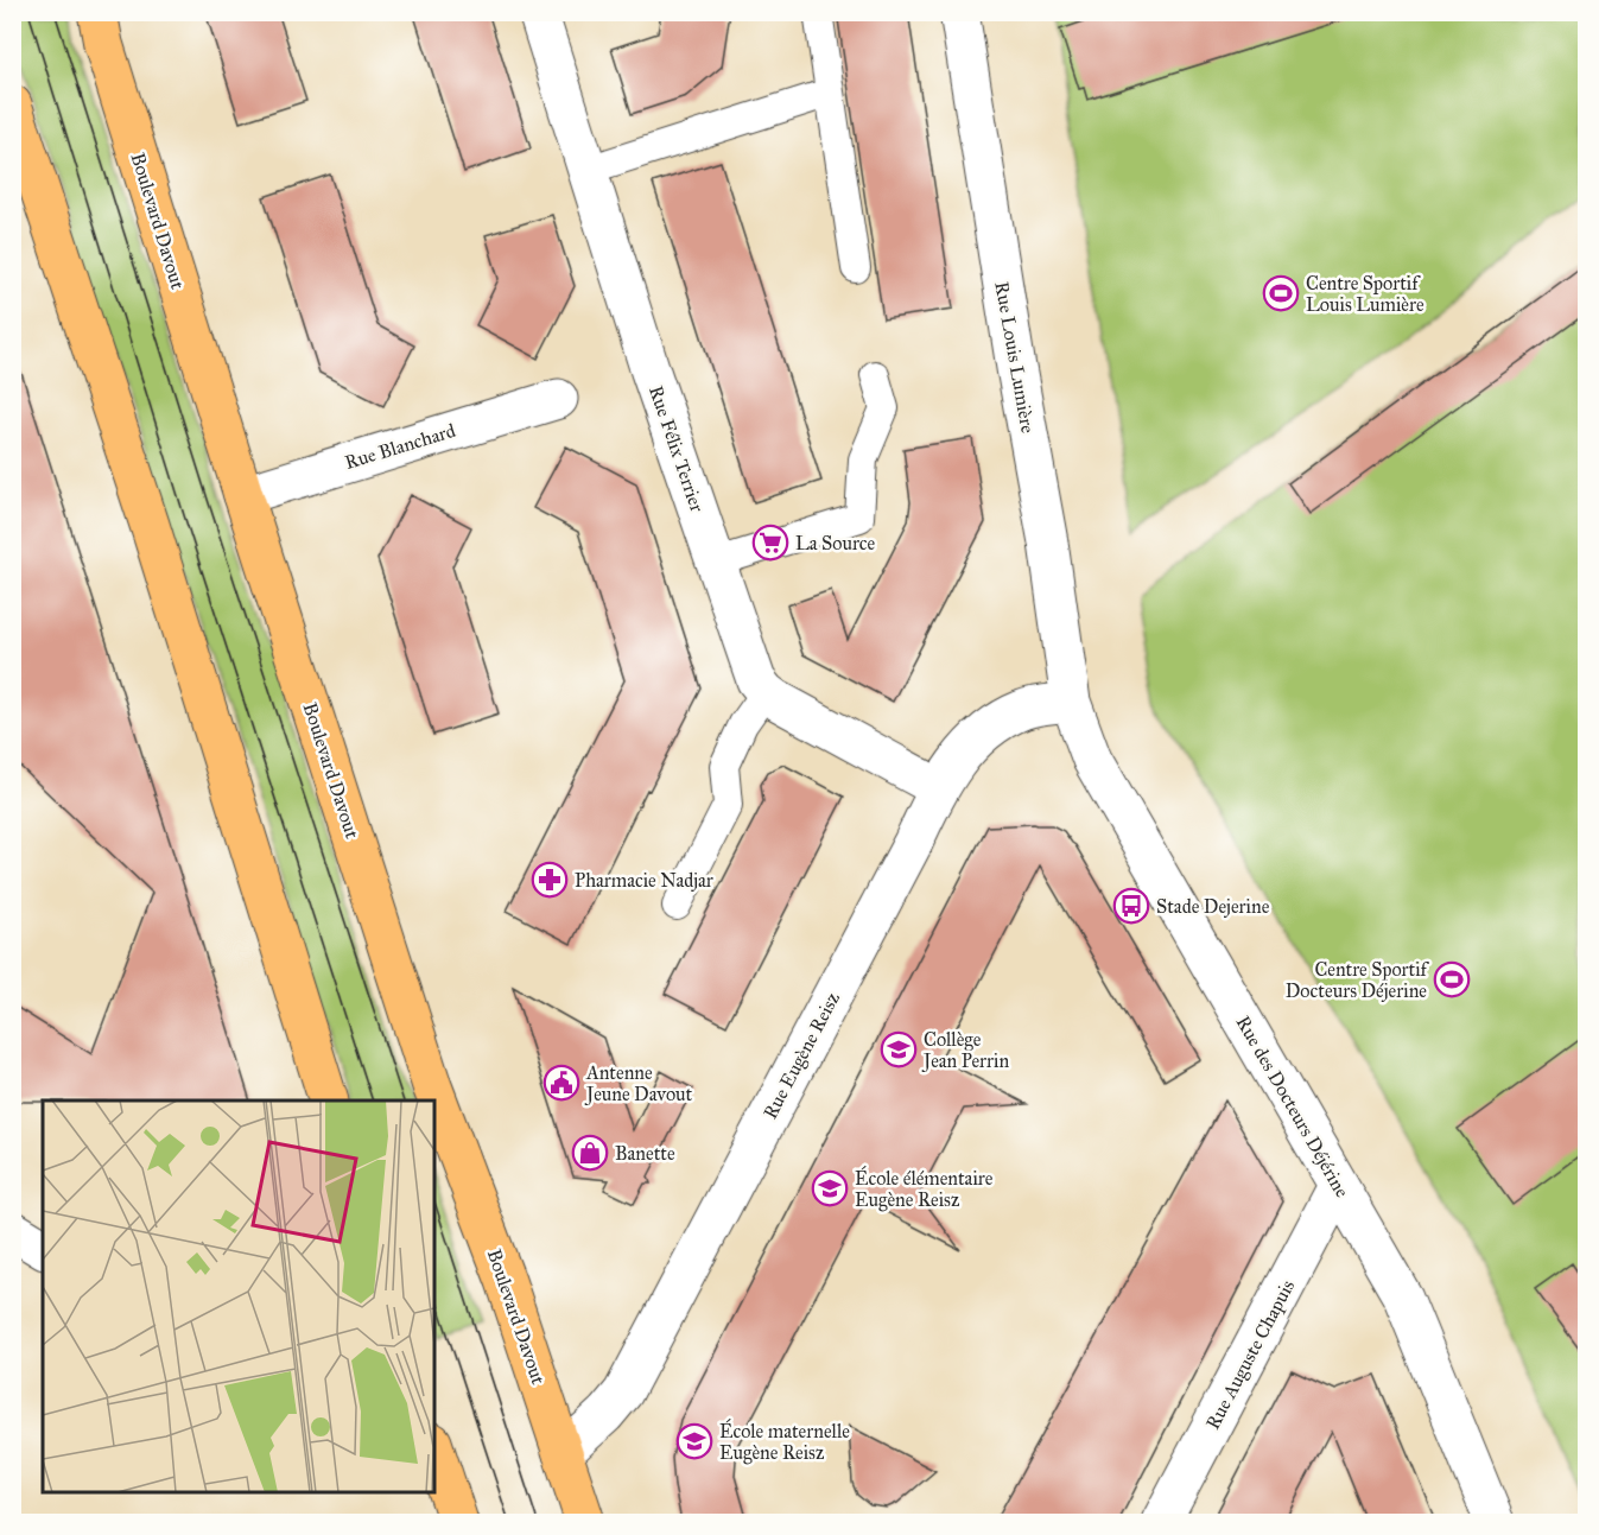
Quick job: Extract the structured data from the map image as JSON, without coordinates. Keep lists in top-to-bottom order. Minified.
{"streets":{"main road":["Boulevard Davout"],"street":["Rue Louis Lumière","Rue Blanchard","Rue Félix Terrier","Rue Eugène Reisz","Rue des Docteurs Déjérine","Rue Auguste Chapuis"]},"crossings":[["Boulevard Davout","Rue Blanchard"],["Boulevard Davout","Rue Eugène Reisz"],["Rue Louis Lumière","Rue Eugène Reisz"],["Rue Louis Lumière","Rue des Docteurs Déjérine"],["Rue Eugène Reisz","Rue des Docteurs Déjérine"],["Rue des Docteurs Déjérine","Rue Auguste Chapuis"]],"places":{"sports":["Centre Sportif Louis Lumière","Centre Sportif Docteurs Déjerine"],"supermarket":["La Source"],"pharmacy":["Pharmacie Nadjar"],"bus stop":["Stade Dejerine"],"school or university":["Collège Jean Perrin","École élémentaire Eugène Reisz","École maternelle Eugène Reisz"],"public building":["Antenne Jeune Davout"],"shop":["Banette"]}}
